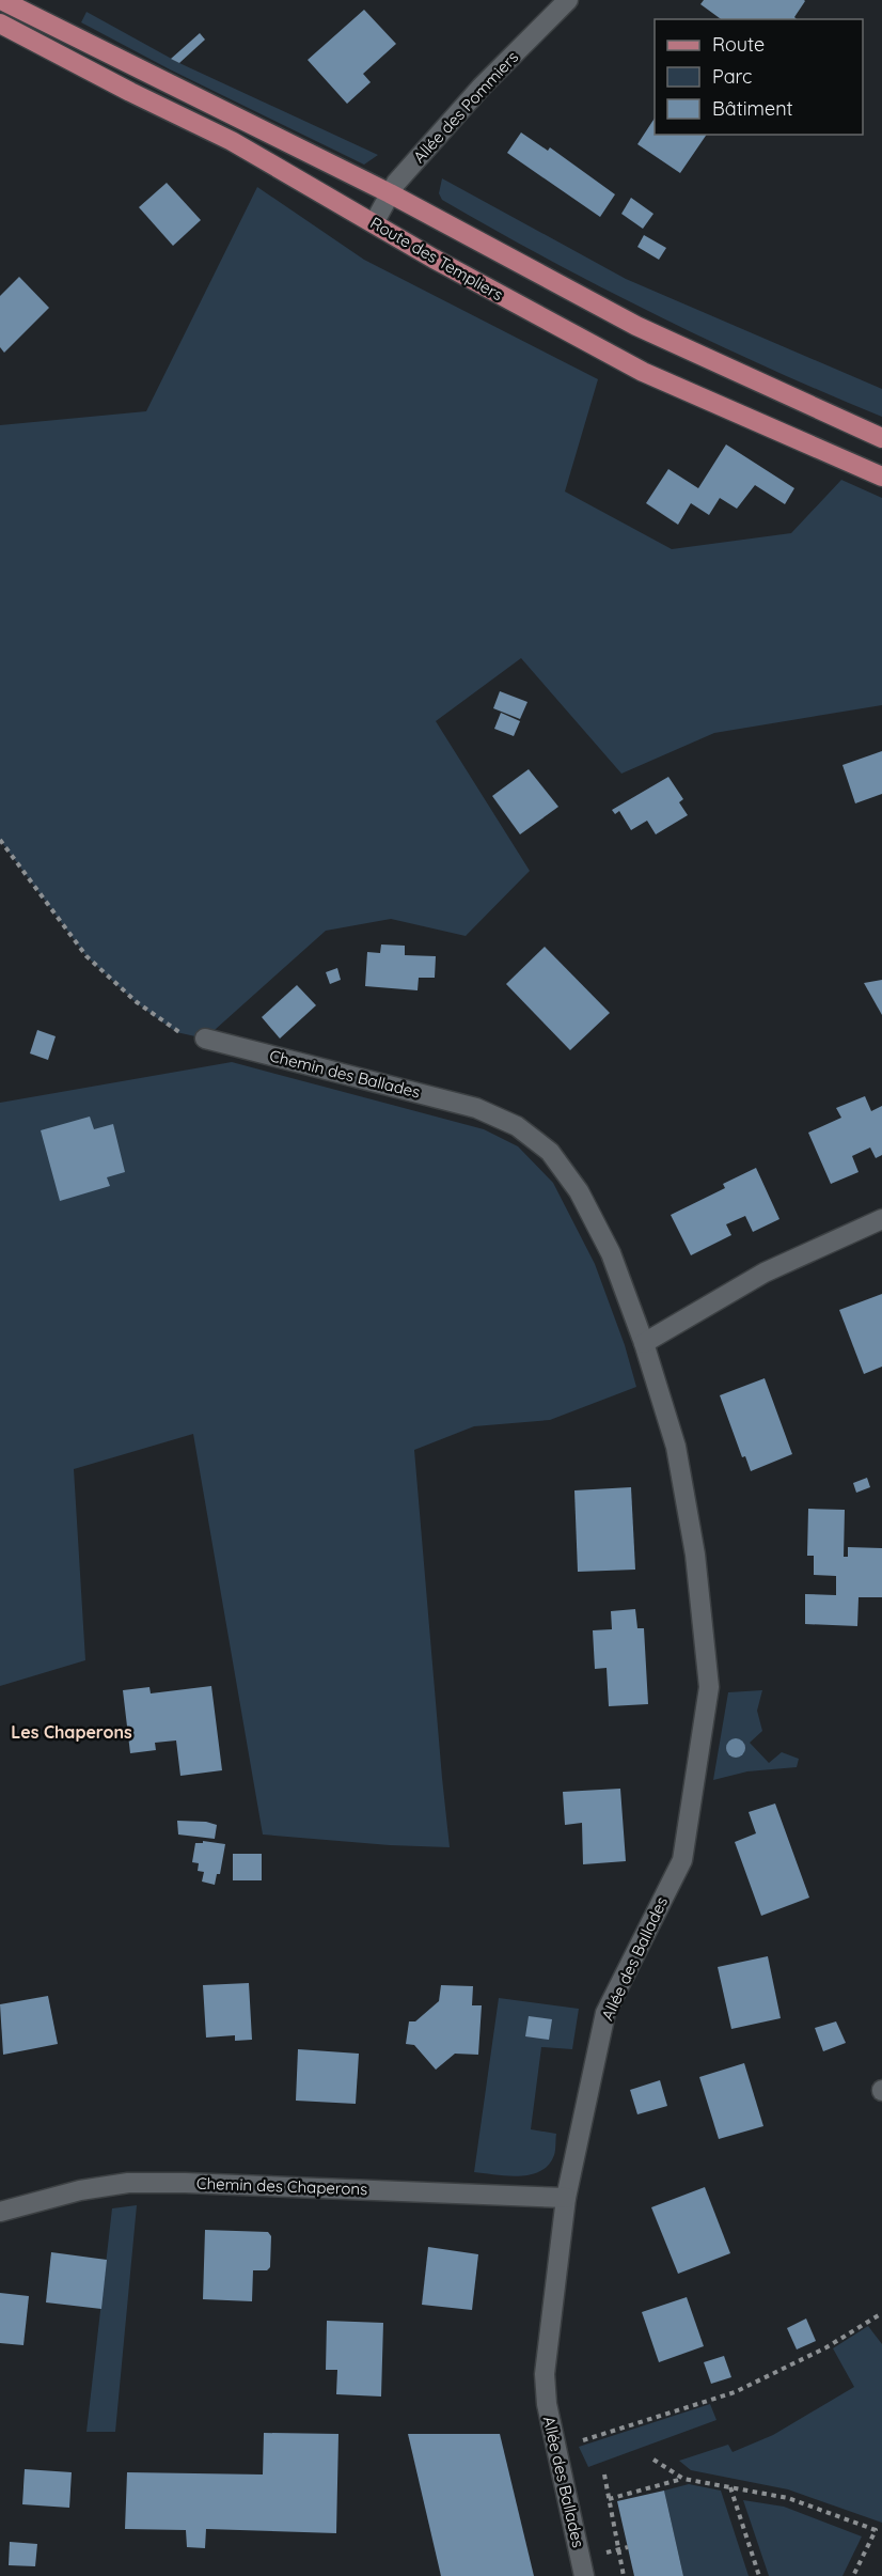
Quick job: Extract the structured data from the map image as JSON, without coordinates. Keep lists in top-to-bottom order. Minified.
{"streets":{"main road":["Route des Templiers"],"street":["Allée des Pommiers","Chemin des Ballades","Allée des Ballades","Chemin des Chaperons"]},"crossings":[["Allée des Pommiers","Route des Templiers"],["Chemin des Ballades","Allée des Ballades"],["Allée des Ballades","Chemin des Chaperons"]],"districts":["Les Chaperons"],"legend":["Route","Parc","Bâtiment"]}
